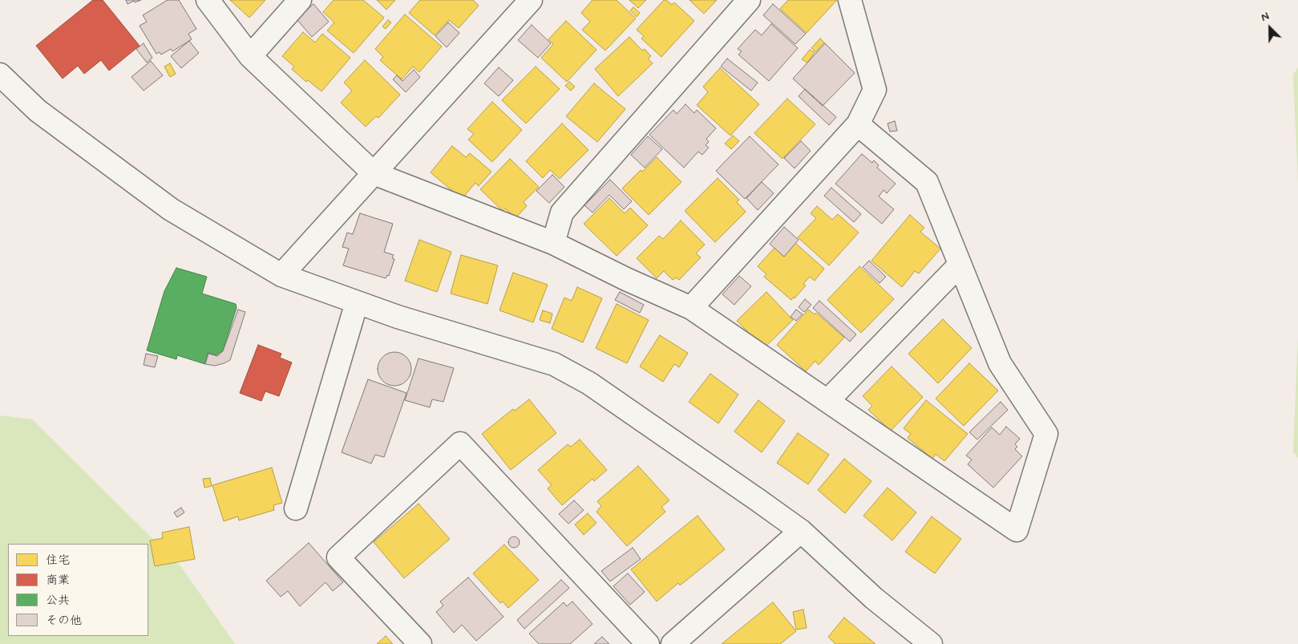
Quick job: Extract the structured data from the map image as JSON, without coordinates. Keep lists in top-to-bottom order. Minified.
{"legend":["住宅","商業","公共","その他"],"north":"top left"}
